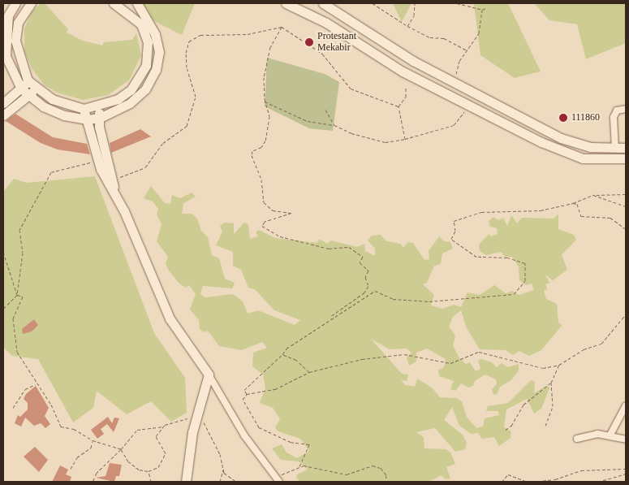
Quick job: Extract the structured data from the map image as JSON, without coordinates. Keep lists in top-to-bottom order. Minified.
{"places":["Protestant Mekabir","111860"]}
